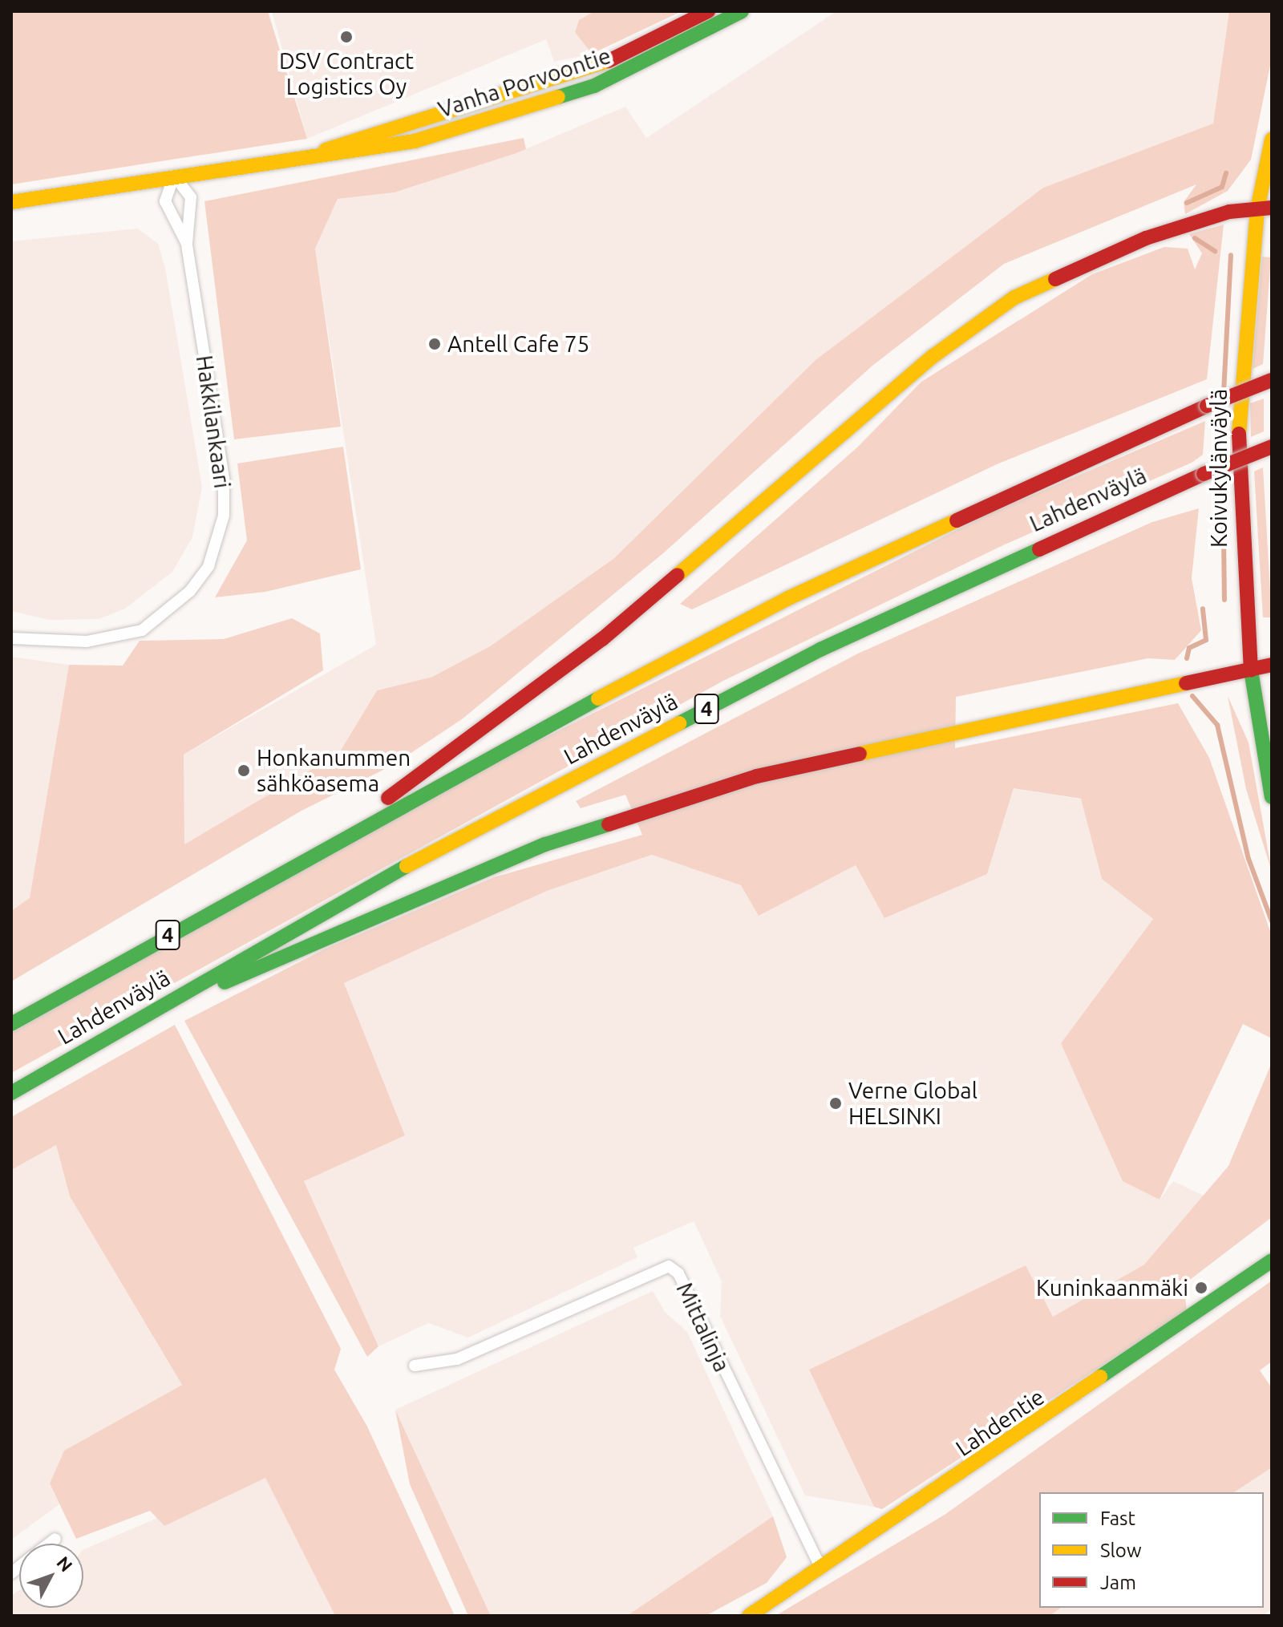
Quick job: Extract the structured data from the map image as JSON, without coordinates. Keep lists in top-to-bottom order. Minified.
{"streets":{"main road":["Vanha Porvoontie","Koivukylänväylä","Lahdenväylä","4","Lahdentie"],"street":["Hakkilankaari","Mittalinja"]},"crossings":[["Vanha Porvoontie","Hakkilankaari"],["Mittalinja","Lahdentie"]],"places":["DSV Contract Logistics Oy","Antell Cafe 75","Honkanummen sähköasema","Verne Global HELSINKI","Kuninkaanmäki"],"legend":["Fast","Slow","Jam"],"north":"top right"}
